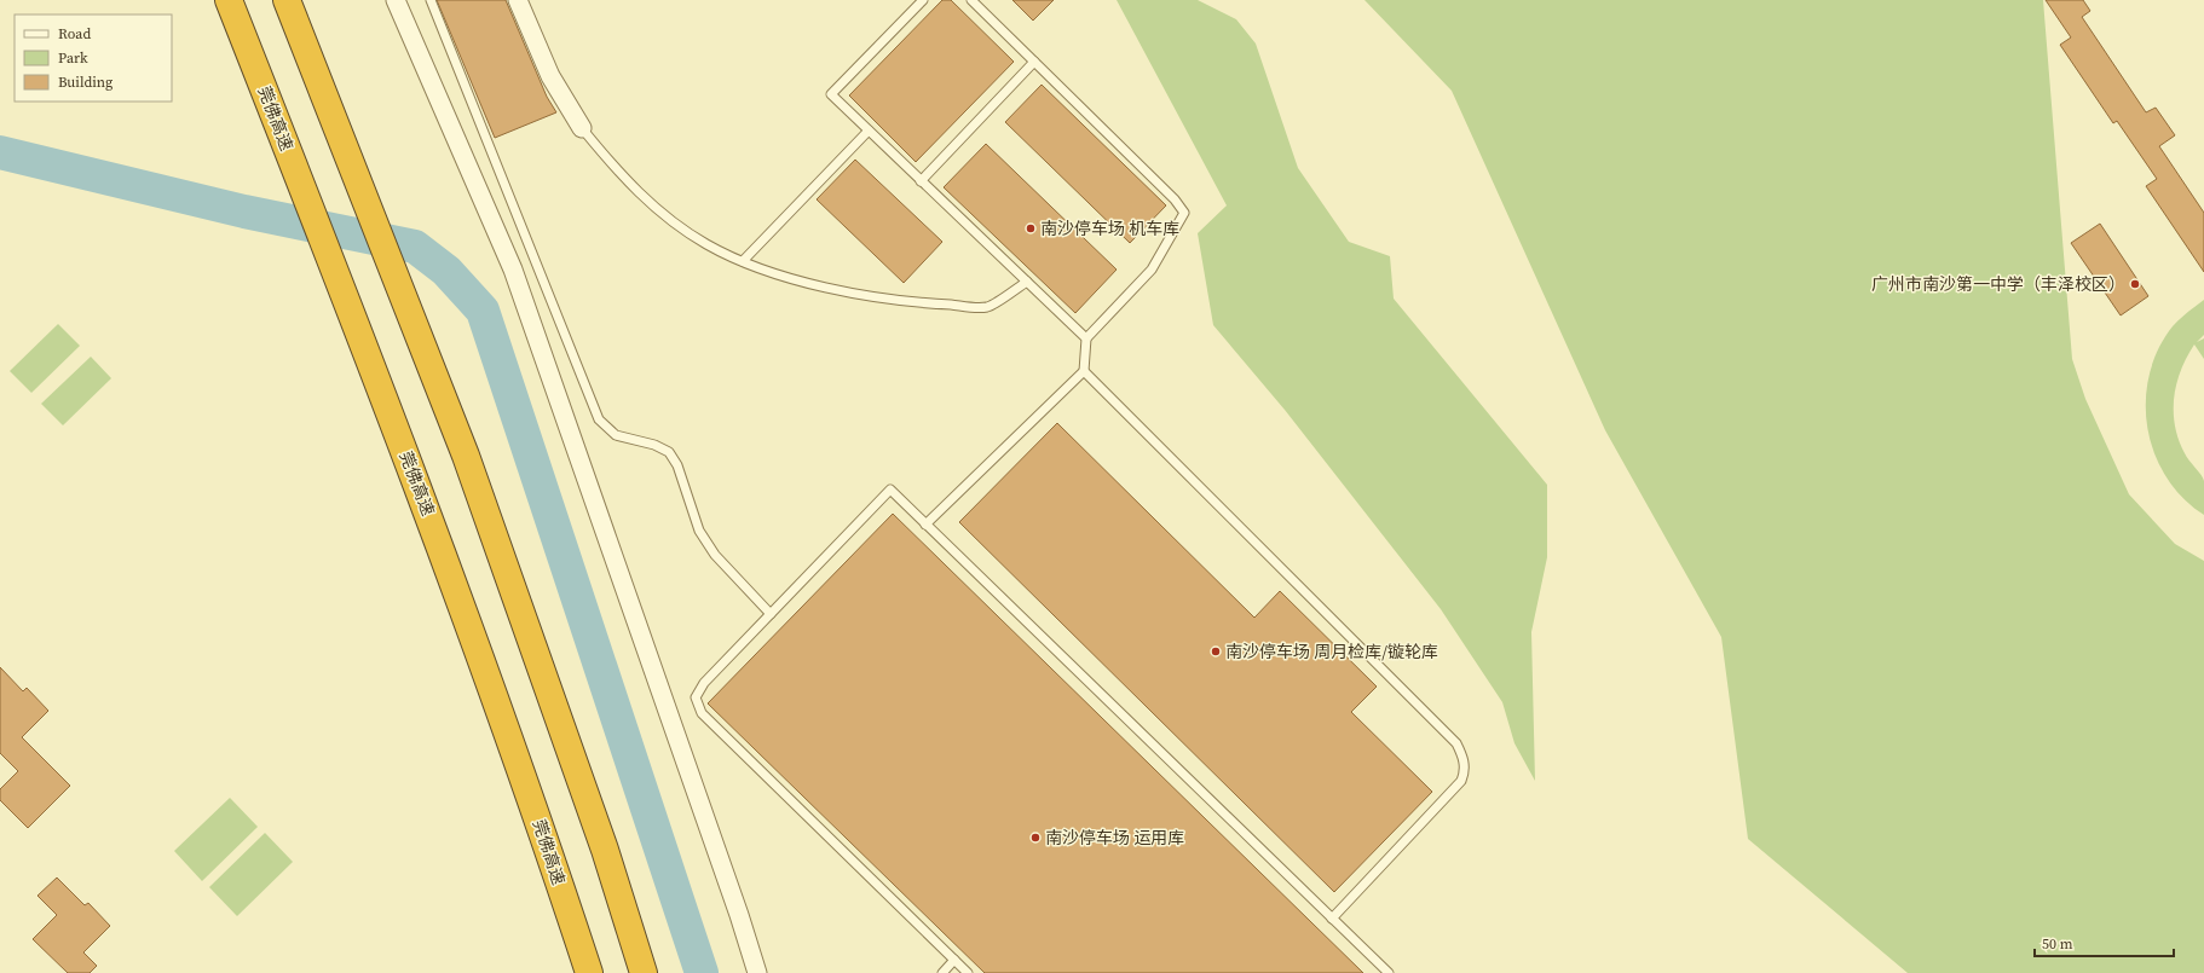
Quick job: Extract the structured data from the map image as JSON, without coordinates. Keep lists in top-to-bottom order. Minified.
{"streets":{"highway":["莞佛高速"]},"places":["南沙停车场 机车库","广州市南沙第一中学（丰泽校区）","南沙停车场 周月检库/镟轮库","南沙停车场 运用库"],"legend":["Road","Park","Building"],"scale_bar":"50 m"}
